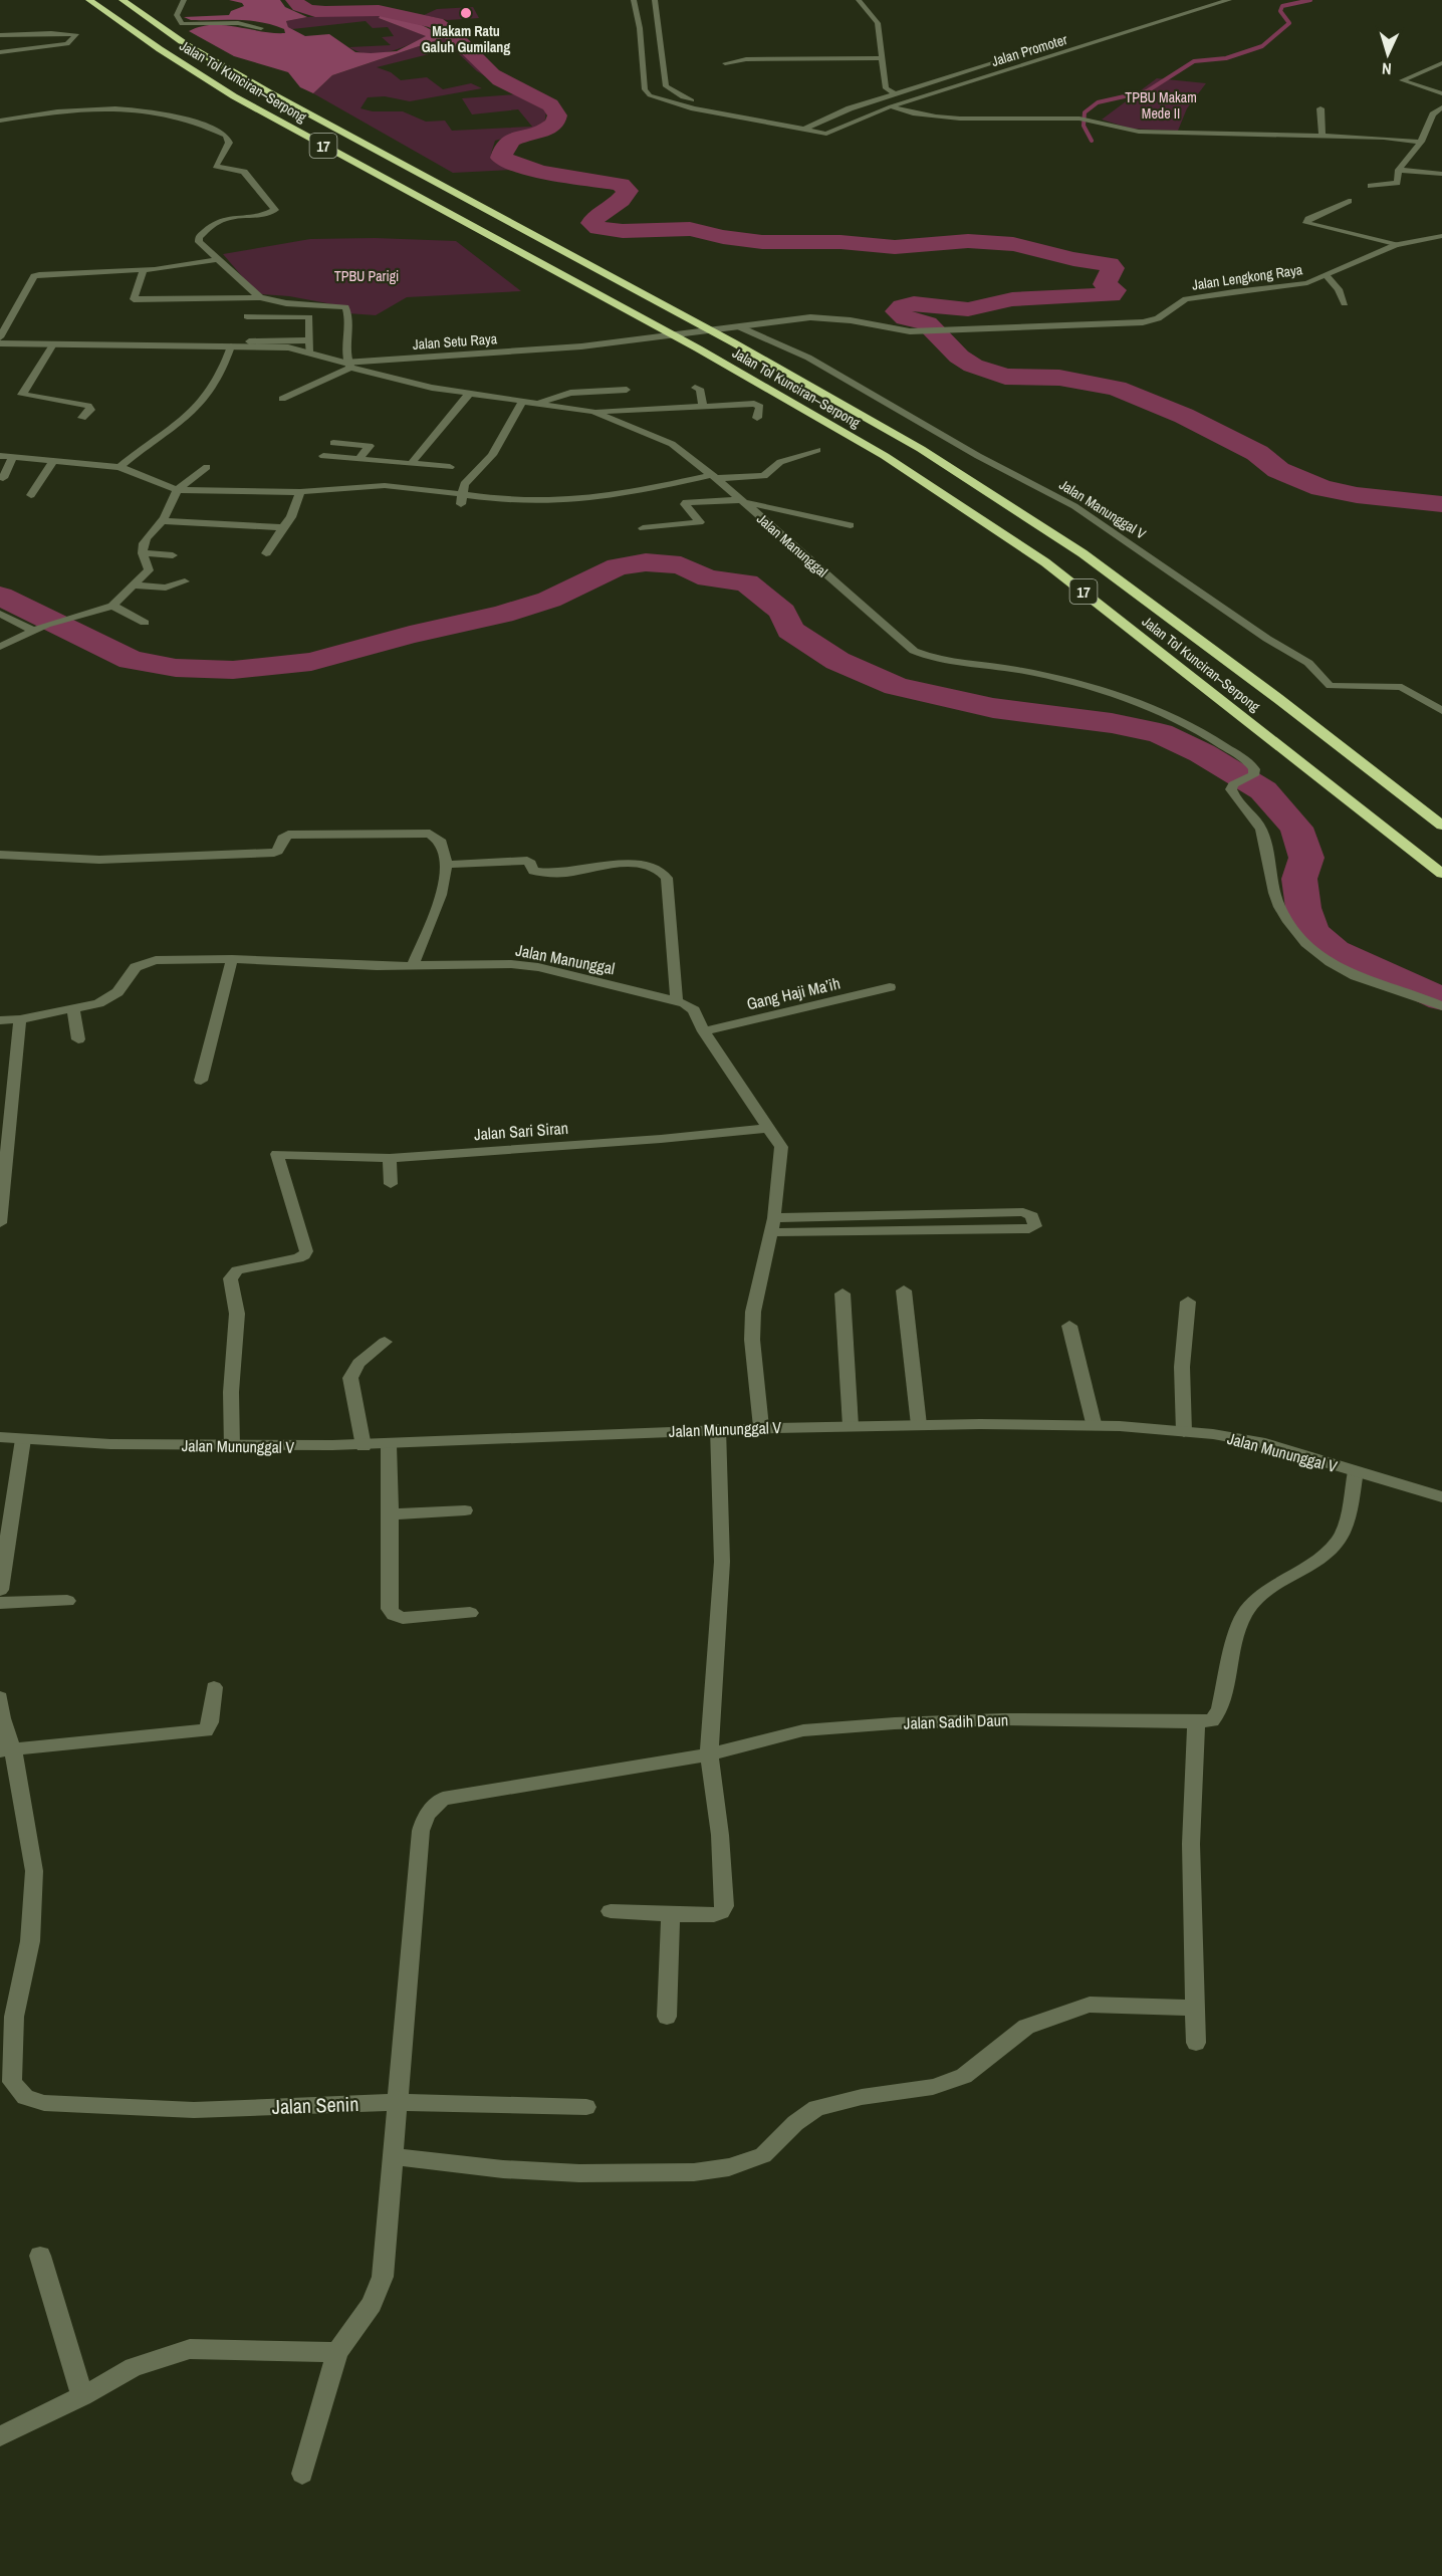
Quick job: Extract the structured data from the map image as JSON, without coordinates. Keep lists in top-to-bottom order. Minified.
{"streets":{"highway":["Jalan Tol Kunciran–Serpong","17"],"street":["Jalan Promoter","Jalan Lengkong Raya","Jalan Setu Raya","Jalan Manunggal V","Jalan Manunggal","Gang Haji Ma’ih","Jalan Sari Siran","Jalan Mununggal V","Jalan Sadih Daun","Jalan Senin"]},"crossings":[["Jalan Lengkong Raya","Jalan Setu Raya"],["Jalan Setu Raya","Jalan Manunggal V"],["Jalan Setu Raya","Jalan Manunggal"],["Jalan Manunggal","Gang Haji Ma’ih"],["Jalan Manunggal","Jalan Sari Siran"],["Jalan Manunggal","Jalan Mununggal V"],["Jalan Sari Siran","Jalan Mununggal V"],["Jalan Mununggal V","Jalan Sadih Daun"],["Jalan Sadih Daun","Jalan Senin"]],"parks":["TPBU Makam Mede II","TPBU Parigi"],"places":["Makam Ratu Galuh Gumilang"],"north":"bottom"}
